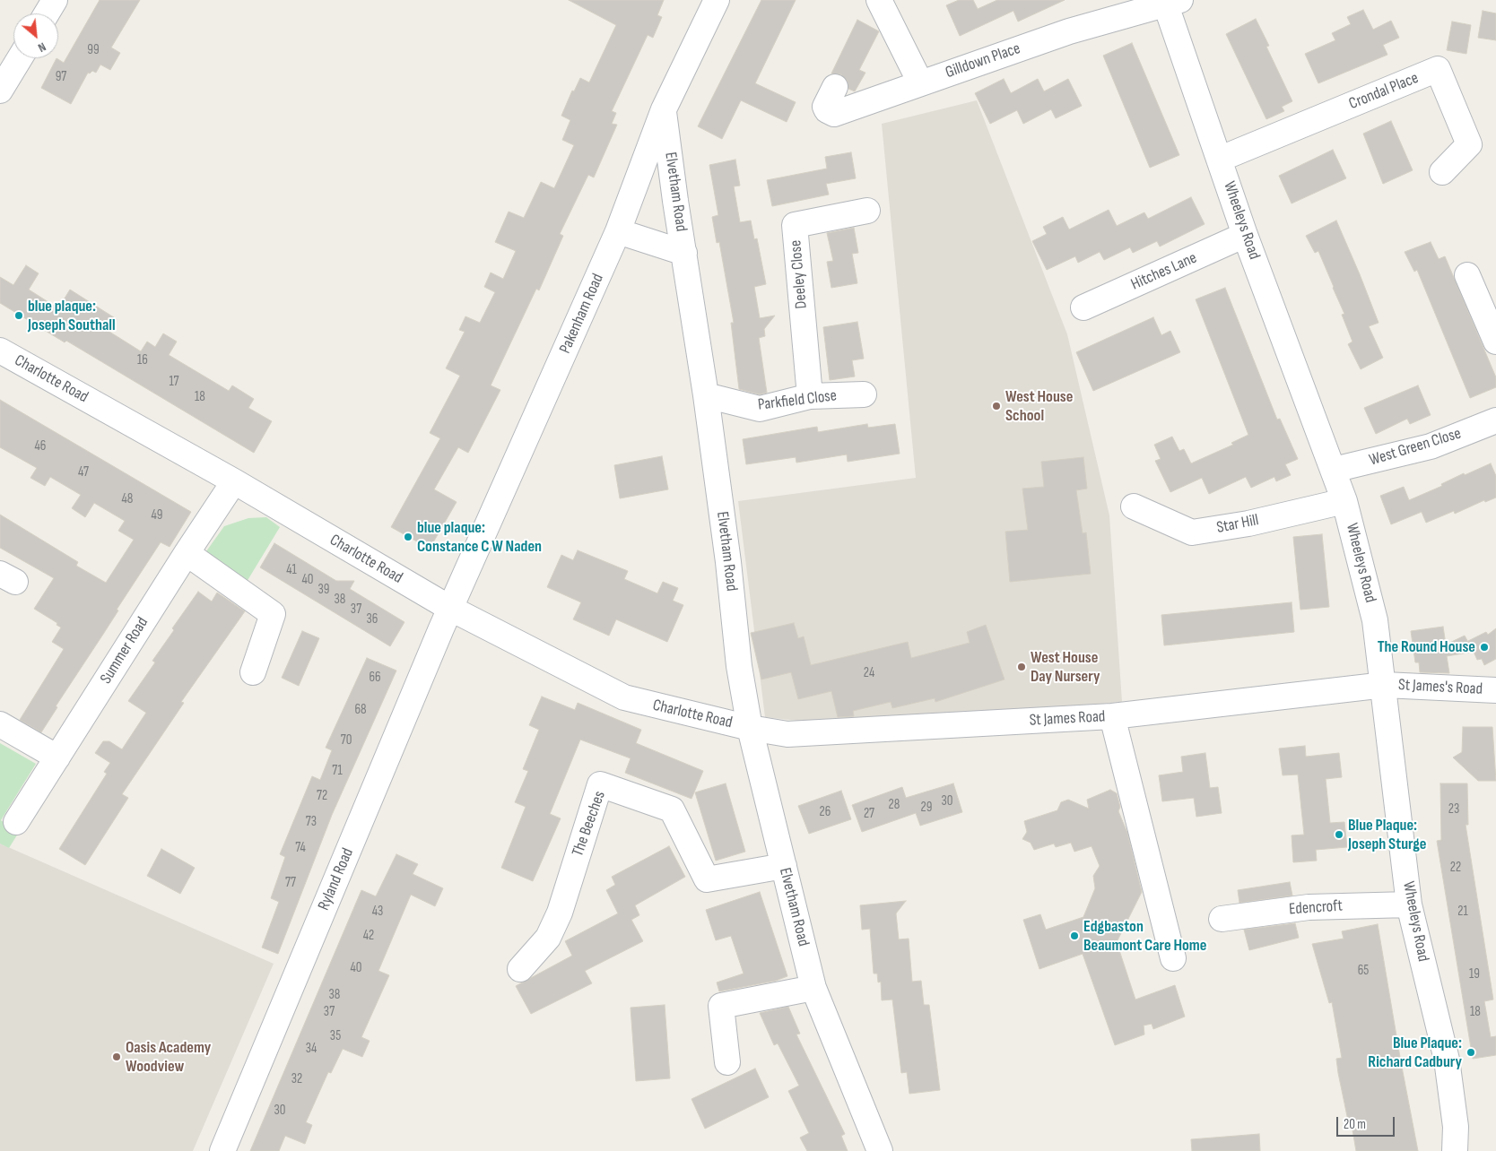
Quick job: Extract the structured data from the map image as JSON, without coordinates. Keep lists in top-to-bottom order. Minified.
{"streets":{"street":["Gilldown Place","Crondal Place","Elvetham Road","Wheeleys Road","Hitches Lane","Deeley Close","Pakenham Road","Charlotte Road","Parkfield Close","West Green Close","Star Hill","Summer Road","St James's Road","St James Road","The Beeches","Ryland Road","Edencroft"]},"crossings":[["Gilldown Place","Wheeleys Road"],["Crondal Place","Wheeleys Road"],["Elvetham Road","Pakenham Road"],["Elvetham Road","Charlotte Road"],["Elvetham Road","Parkfield Close"],["Elvetham Road","St James Road"],["Elvetham Road","The Beeches"],["Wheeleys Road","Hitches Lane"],["Wheeleys Road","West Green Close"],["Wheeleys Road","Star Hill"],["Wheeleys Road","St James's Road"],["Wheeleys Road","St James Road"],["Wheeleys Road","Edencroft"],["Deeley Close","Parkfield Close"],["Pakenham Road","Charlotte Road"],["Pakenham Road","Ryland Road"],["Charlotte Road","Summer Road"],["Charlotte Road","St James Road"],["Charlotte Road","Ryland Road"],["St James's Road","St James Road"]],"places":["blue plaque: Joseph Southall","West House School","blue plaque: Constance C W Naden","The Round House","West House Day Nursery","Blue Plaque: Joseph Sturge","Edgbaston Beaumont Care Home","Blue Plaque: Richard Cadbury","Oasis Academy Woodview"],"house_numbers":["99","97","16","17","18","46","47","48","49","41","40","39","38","37","36","24","66","68","70","71","72","30","28","29","23","26","27","73","74","22","77","43","21","42","40","65","19","38","37","18","35","34","32","30"],"scale_bar":"20 m","north":"bottom right"}
